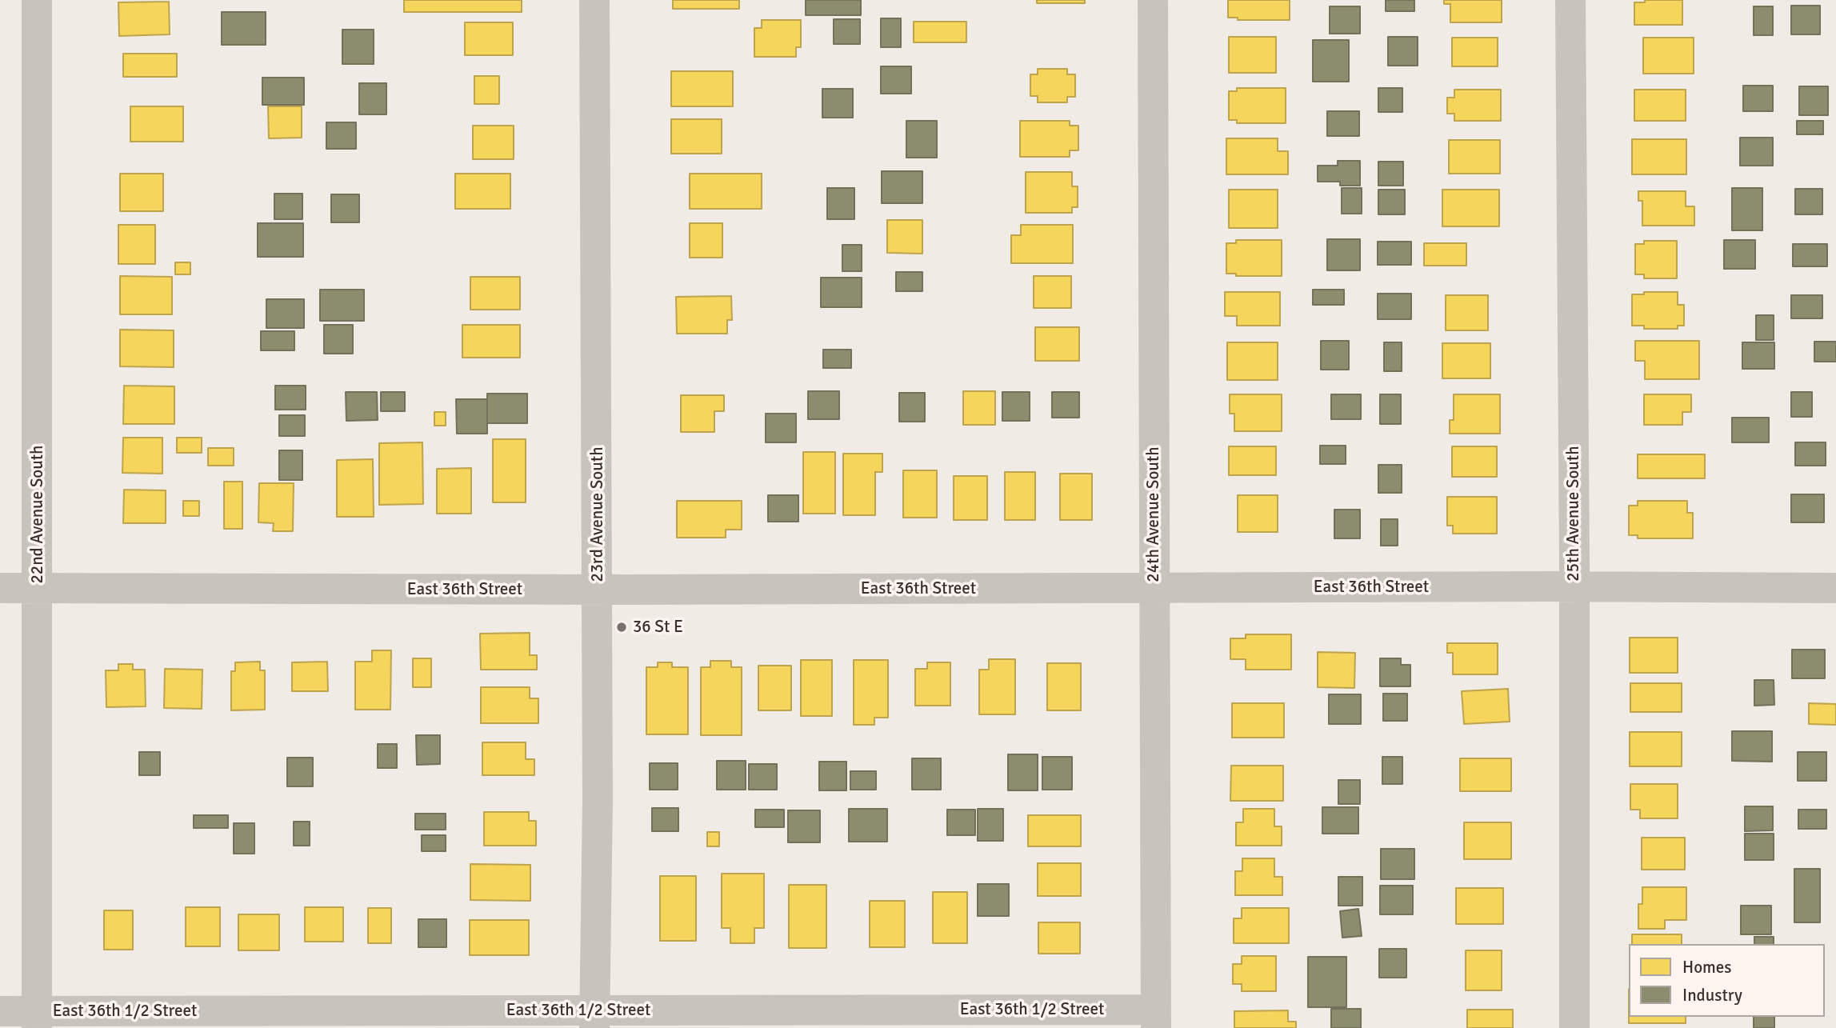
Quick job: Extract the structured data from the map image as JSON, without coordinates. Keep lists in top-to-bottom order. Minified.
{"streets":{"street":["25th Avenue South","22nd Avenue South","23rd Avenue South","24th Avenue South","East 36th Street","East 36th 1/2 Street"]},"crossings":[["25th Avenue South","East 36th Street"],["22nd Avenue South","East 36th Street"],["22nd Avenue South","East 36th 1/2 Street"],["23rd Avenue South","East 36th Street"],["23rd Avenue South","East 36th 1/2 Street"],["24th Avenue South","East 36th Street"],["24th Avenue South","East 36th 1/2 Street"]],"places":["36 St E"],"legend":["Homes","Industry"]}
